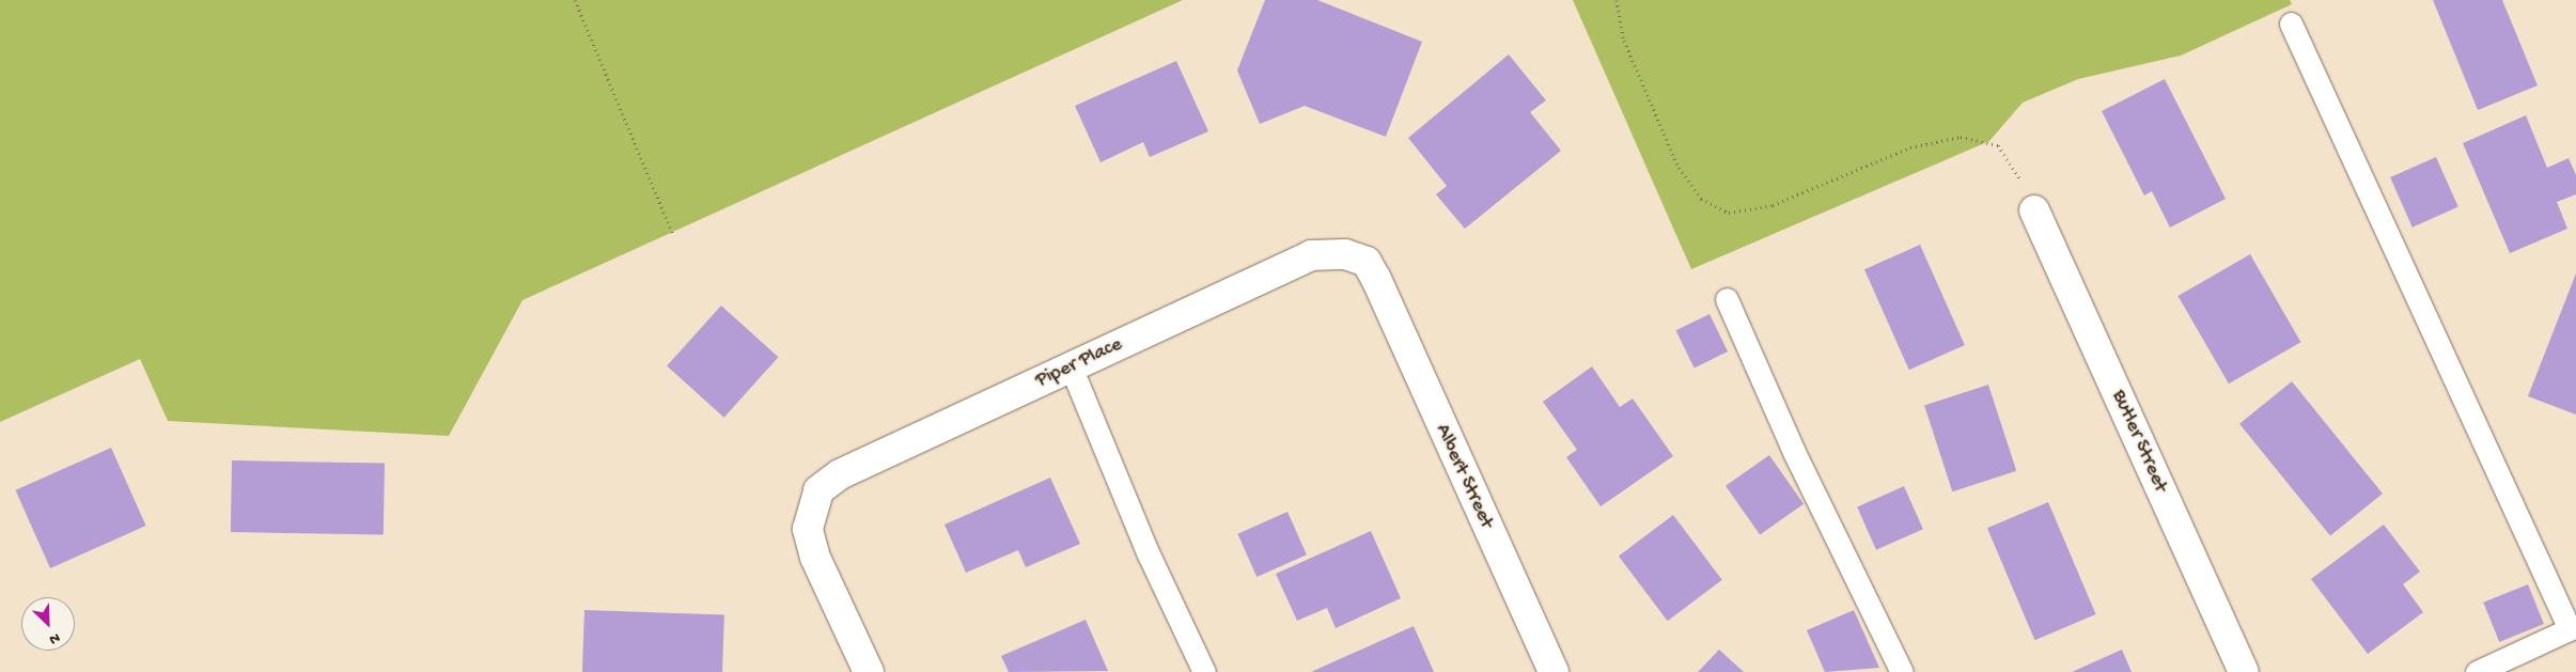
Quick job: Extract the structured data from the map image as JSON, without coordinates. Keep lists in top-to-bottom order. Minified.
{"streets":{"street":["Piper Place","Butler Street","Albert Street"]},"crossings":[["Piper Place","Albert Street"]],"north":"bottom right"}
